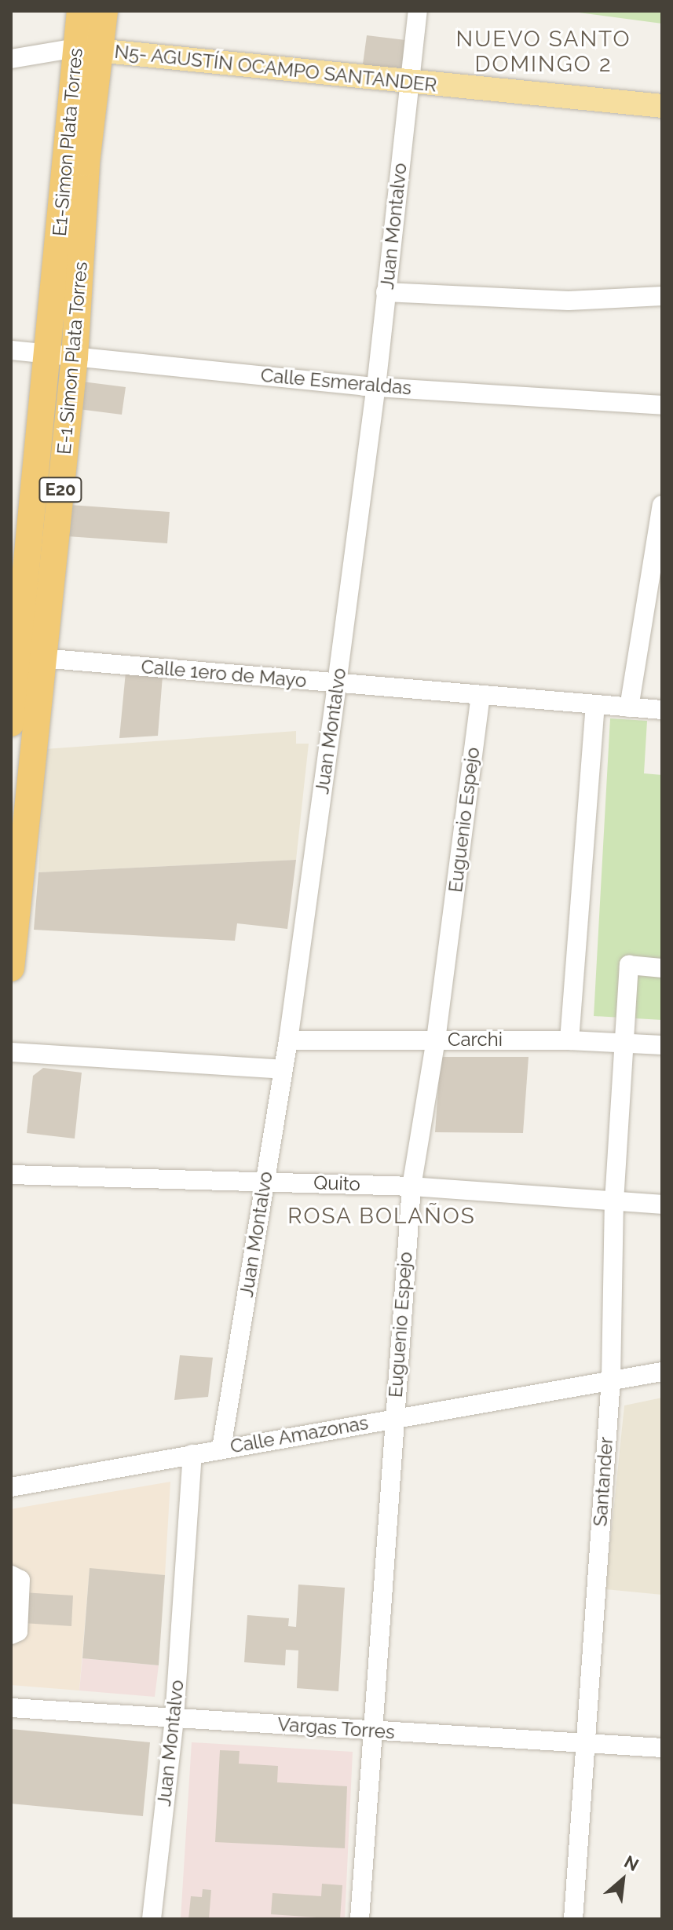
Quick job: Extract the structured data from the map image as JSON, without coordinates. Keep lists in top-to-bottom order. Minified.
{"streets":{"highway":["E1-Simon Plata Torres","E20"],"main road":["N5- AGUSTÍN OCAMPO SANTANDER"],"street":["Juan Montalvo","Calle Esmeraldas","Calle 1ero de Mayo","Euguenio Espejo","Carchi","Quito","Calle Amazonas","Santander","Vargas Torres"]},"crossings":[["N5- AGUSTÍN OCAMPO SANTANDER","E1-Simon Plata Torres"],["N5- AGUSTÍN OCAMPO SANTANDER","Juan Montalvo"],["N5- AGUSTÍN OCAMPO SANTANDER","E20"],["E1-Simon Plata Torres","Calle Esmeraldas"],["E1-Simon Plata Torres","E20"],["E1-Simon Plata Torres","Calle 1ero de Mayo"],["Juan Montalvo","Calle Esmeraldas"],["Juan Montalvo","Calle 1ero de Mayo"],["Juan Montalvo","Carchi"],["Juan Montalvo","Quito"],["Juan Montalvo","Calle Amazonas"],["Juan Montalvo","Vargas Torres"],["E20","Calle 1ero de Mayo"],["Calle 1ero de Mayo","Euguenio Espejo"],["Euguenio Espejo","Carchi"],["Euguenio Espejo","Quito"],["Euguenio Espejo","Calle Amazonas"],["Euguenio Espejo","Vargas Torres"],["Carchi","Santander"],["Quito","Santander"],["Calle Amazonas","Santander"],["Santander","Vargas Torres"]],"districts":["NUEVO SANTO DOMINGO 2","ROSA BOLAÑOS"],"north":"top right"}
